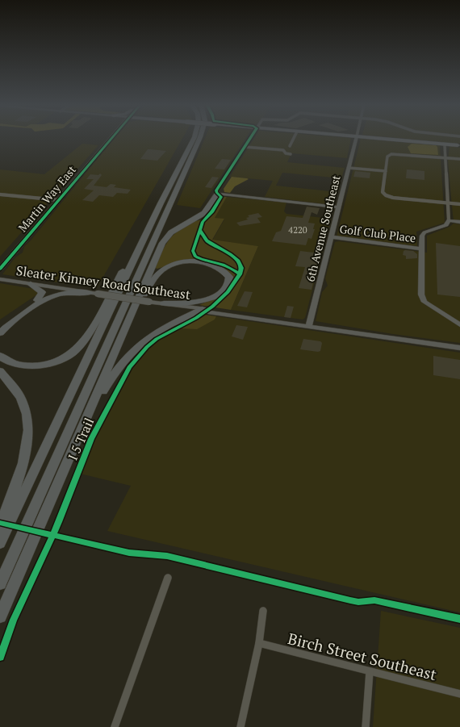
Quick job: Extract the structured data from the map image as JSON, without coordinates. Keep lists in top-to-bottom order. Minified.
{"streets":{"main road":["Martin Way East"],"street":["6th Avenue Southeast","Golf Club Place","Sleater Kinney Road Southeast","Birch Street Southeast"],"cycle path":["I 5 Trail"]},"crossings":[["6th Avenue Southeast","Golf Club Place"],["6th Avenue Southeast","Sleater Kinney Road Southeast"]],"house_numbers":["4220"]}
